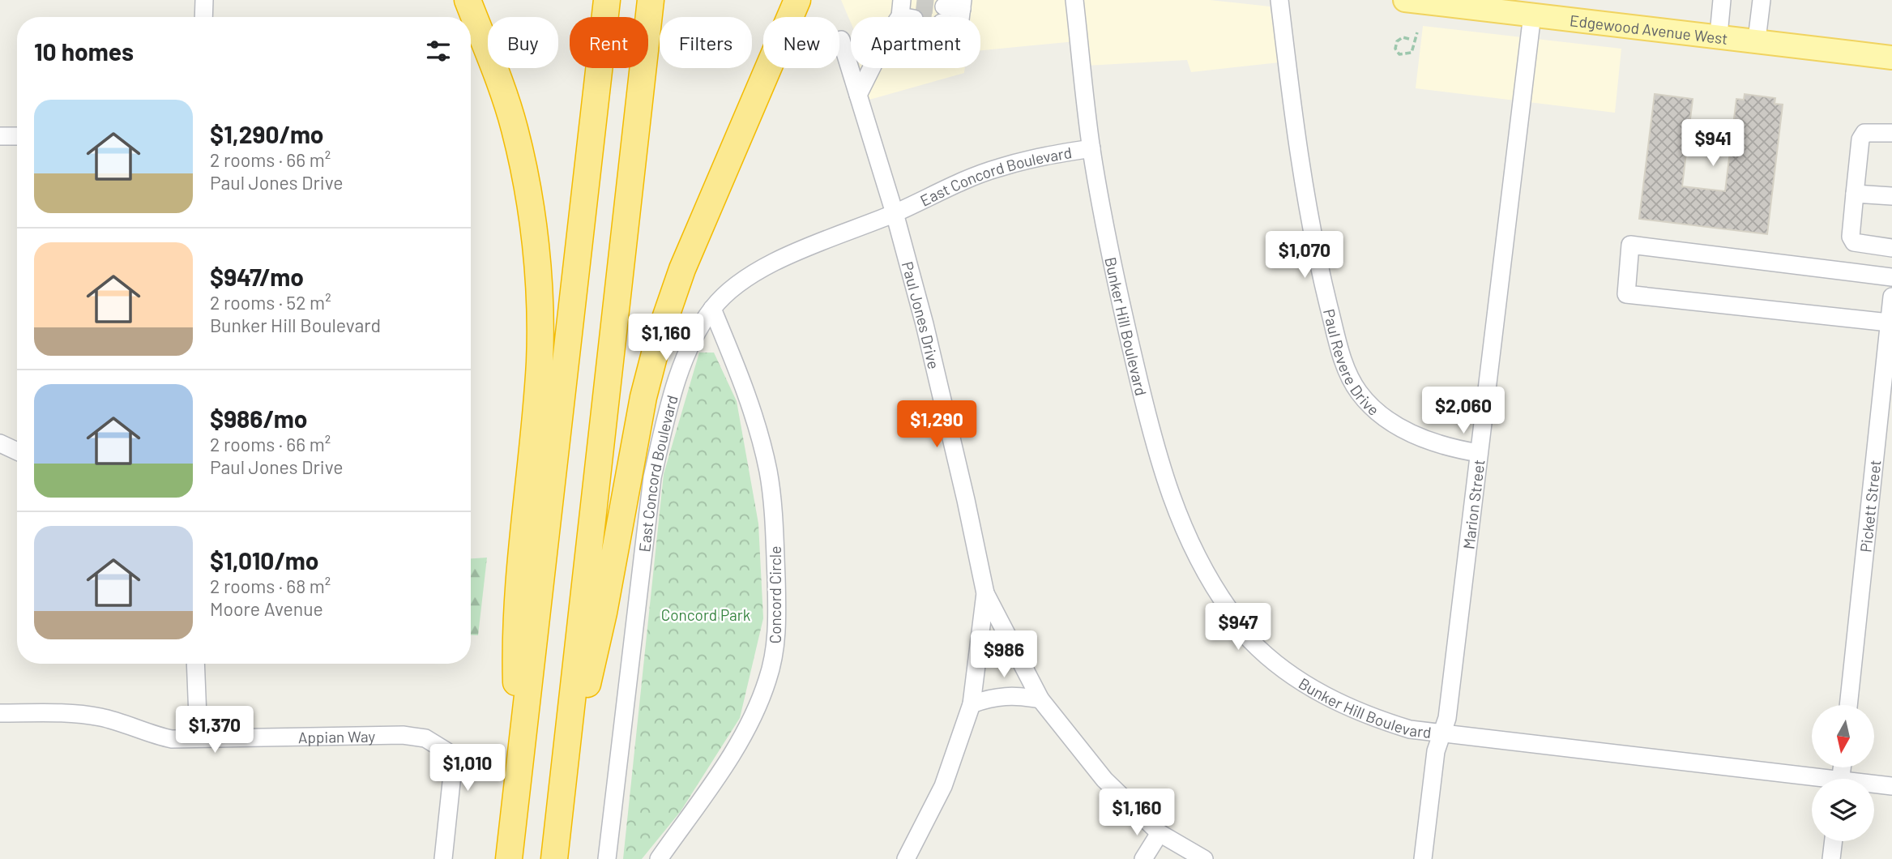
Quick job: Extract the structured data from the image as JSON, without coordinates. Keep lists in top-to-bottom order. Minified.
{"streets":{"main road":["Edgewood Avenue West"],"street":["East Concord Boulevard","Paul Jones Drive","Bunker Hill Boulevard","Paul Revere Drive","Marion Street","Pickett Street","Concord Circle","Appian Way"]},"crossings":[["Edgewood Avenue West","Marion Street"],["East Concord Boulevard","Paul Jones Drive"],["East Concord Boulevard","Bunker Hill Boulevard"],["East Concord Boulevard","Concord Circle"],["Bunker Hill Boulevard","Marion Street"],["Paul Revere Drive","Marion Street"]],"parks":["Concord Park"],"north":"bottom","page":{"chip":["Buy","Rent","Filters","New","Apartment"],"heading":"10 homes","list":[{"name":"$1,290/mo","note":"2 rooms · 66 m² · Paul Jones Drive"},{"name":"$947/mo","note":"2 rooms · 52 m² · Bunker Hill Boulevard"},{"name":"$986/mo","note":"2 rooms · 66 m² · Paul Jones Drive"},{"name":"$1,010/mo","note":"2 rooms · 68 m² · Moore Avenue"}],"price":["$941","$1,070","$1,160","$2,060","$1,290","$947","$986","$1,370","$1,010","$1,160"]}}
